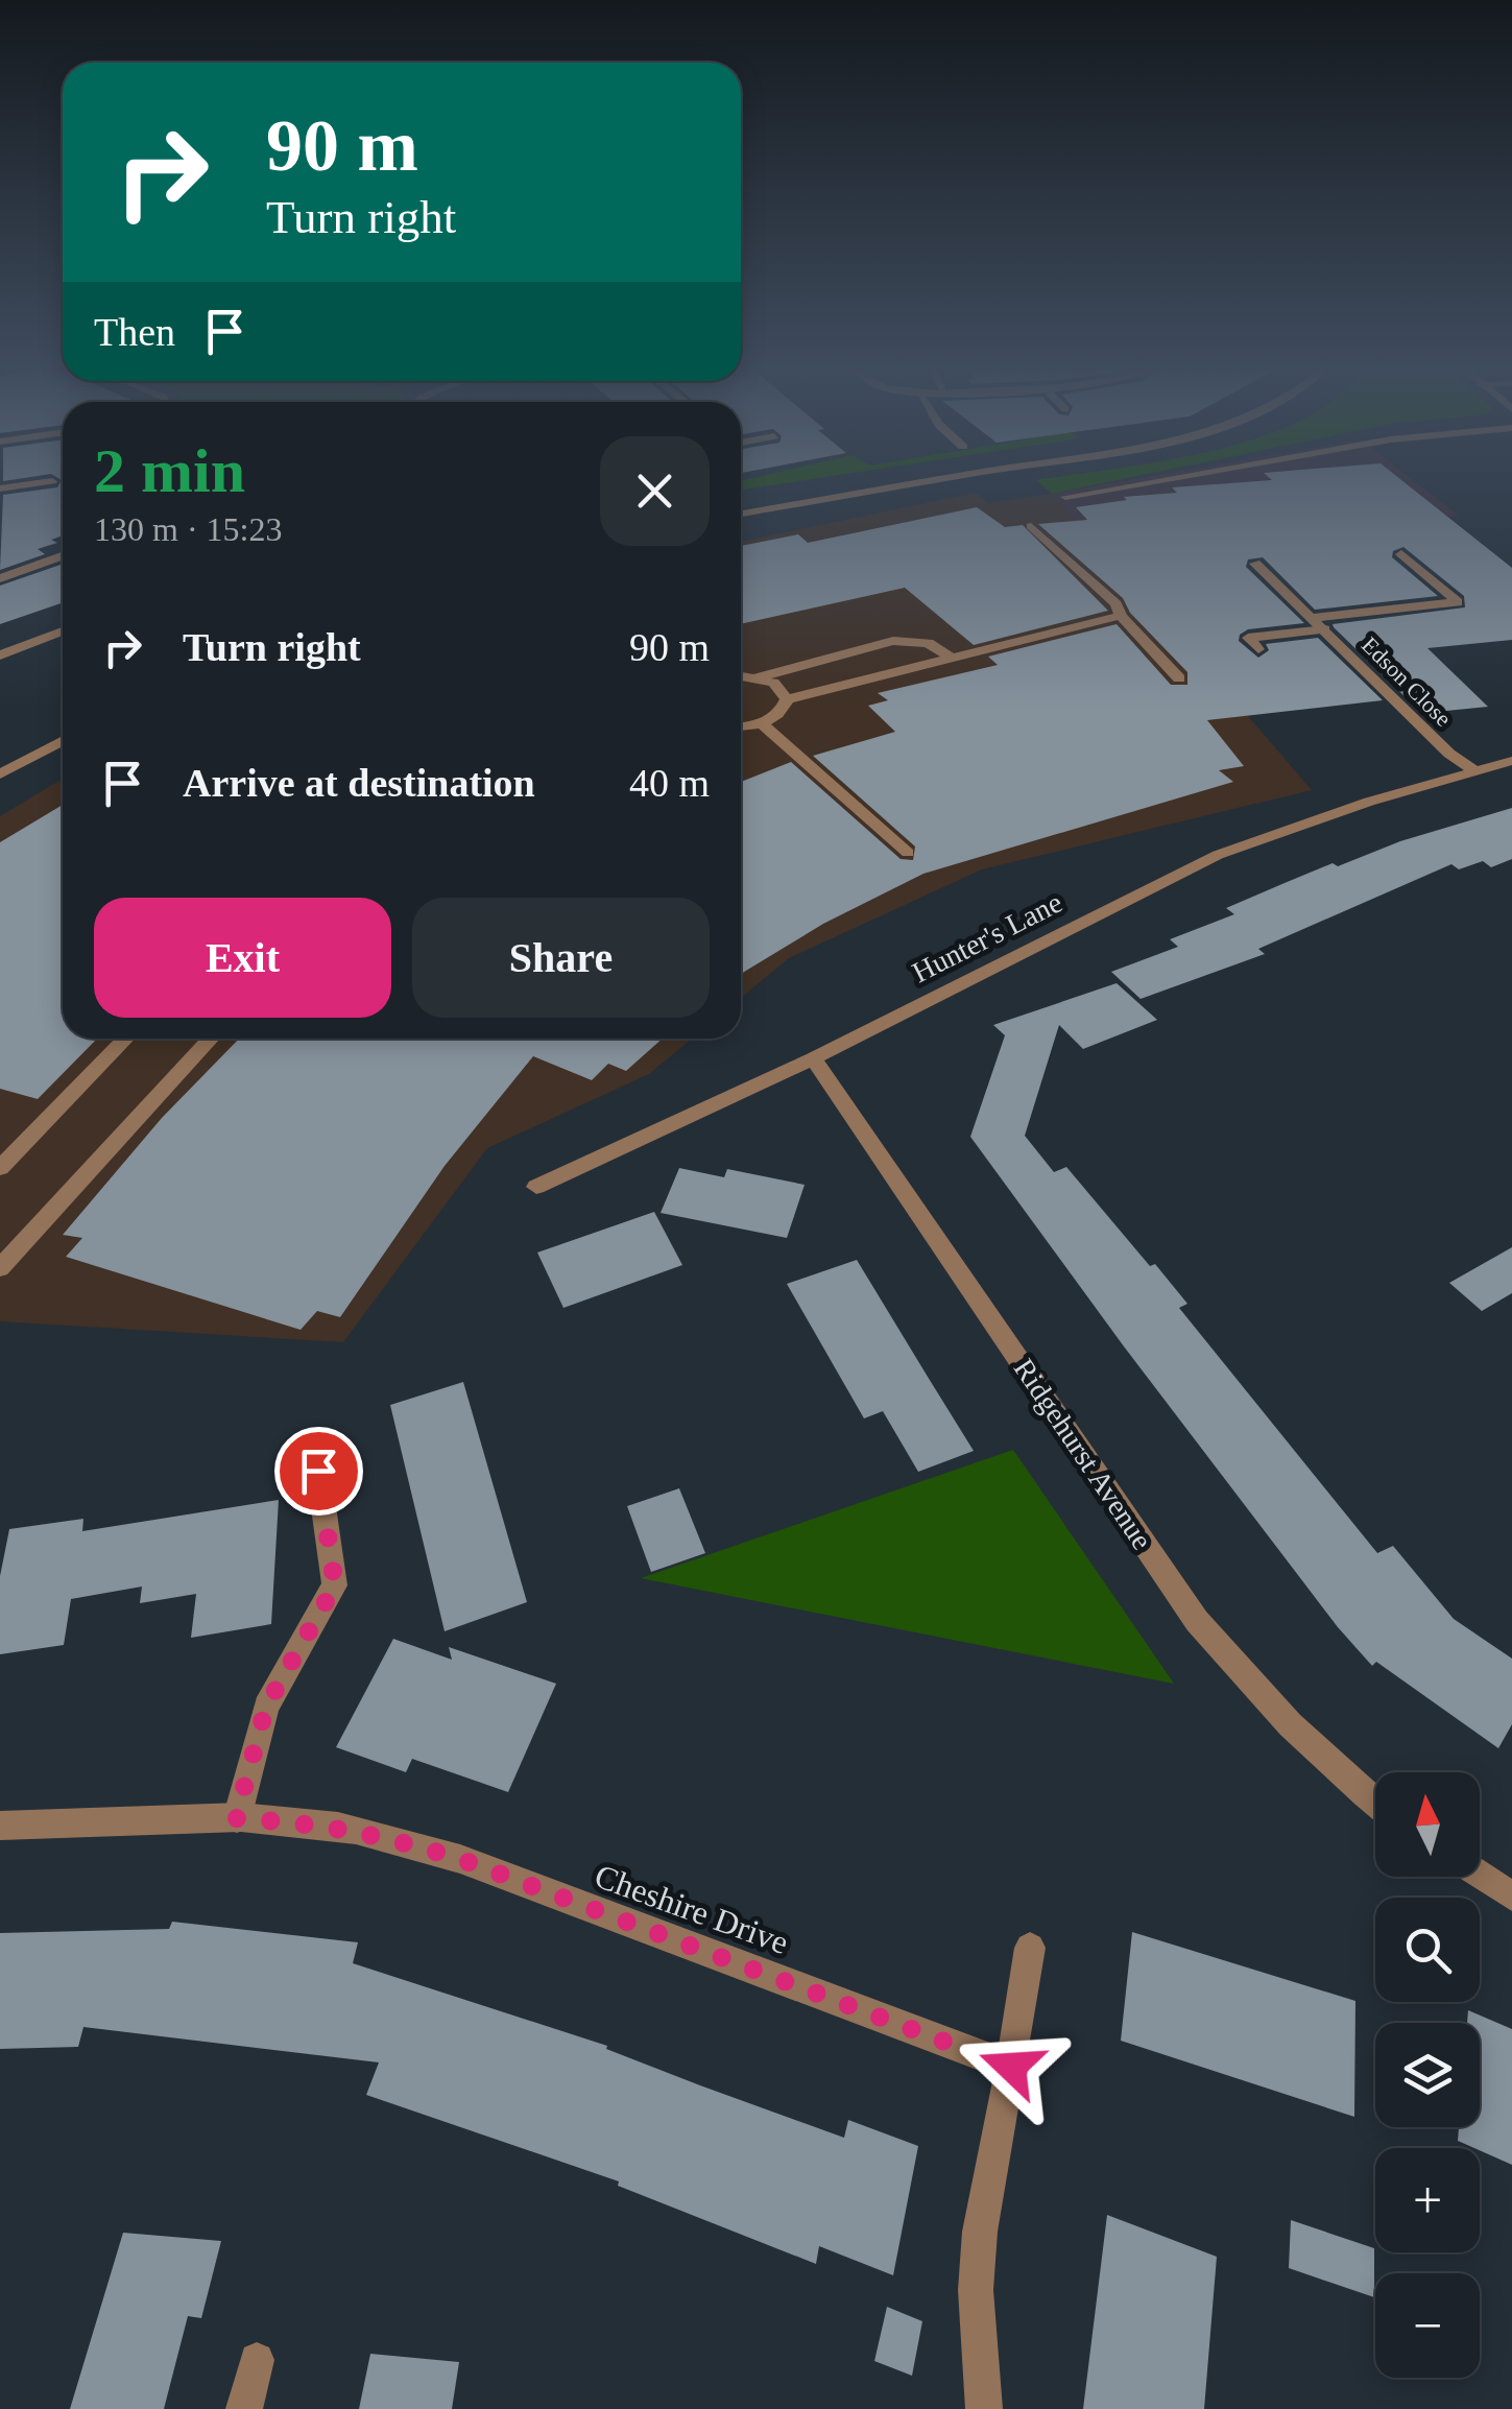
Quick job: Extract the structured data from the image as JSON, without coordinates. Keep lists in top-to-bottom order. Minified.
{"streets":{"street":["Edson Close","Hunter's Lane","Ridgehurst Avenue","Cheshire Drive"]},"crossings":[["Edson Close","Hunter's Lane"],["Hunter's Lane","Ridgehurst Avenue"]],"north":"top","page":{"turn":["90 m","Turn right"],"then":"Then","heading":["2 min","130 m · 15:23"],"list":[{"name":"Turn right","value":"90 m"},{"name":"Arrive at destination","value":"40 m"}],"buttons":["Exit","Share"],"map_buttons":["+","−"]}}
